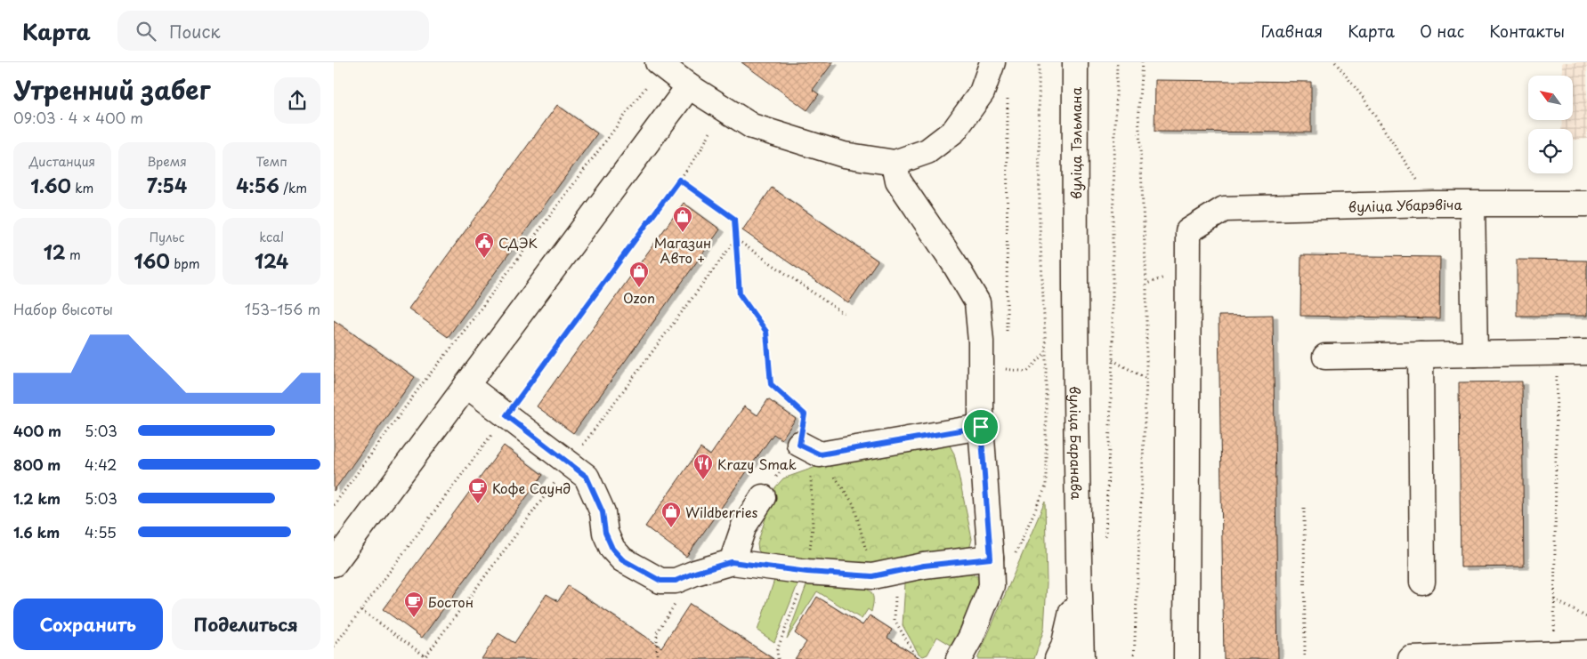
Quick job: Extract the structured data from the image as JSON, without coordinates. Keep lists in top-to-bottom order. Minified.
{"streets":{"street":["вуліца Тэльмана","вуліца Убарэвіча","вуліца Баранава"]},"crossings":[["вуліца Тэльмана","вуліца Баранава"]],"places":{"shop":["Магазин Авто +","Ozon","Wildberries"],"public building":["СДЭК"],"restaurant":["Krazy Smak"],"cafe":["Кофе Саунд","Бостон"]},"north":"top left","page":{"header":"Карта","search":"Поиск","nav":["Главная","Карта","О нас","Контакты"],"heading":["Утренний забег","09:03 · 4 × 400 m"],"stats":[["Дистанция","1.60 km"],["Время","7:54"],["Темп","4:56 /km"],["12 m"],["Пульс","160 bpm"],["kcal","124"]],"chart":["Набор высоты","153–156 m"],"list":[{"name":"400 m","note":"5:03"},{"name":"800 m","note":"4:42"},{"name":"1.2 km","note":"5:03"},{"name":"1.6 km","note":"4:55"}],"buttons":["Сохранить","Поделиться"]}}
